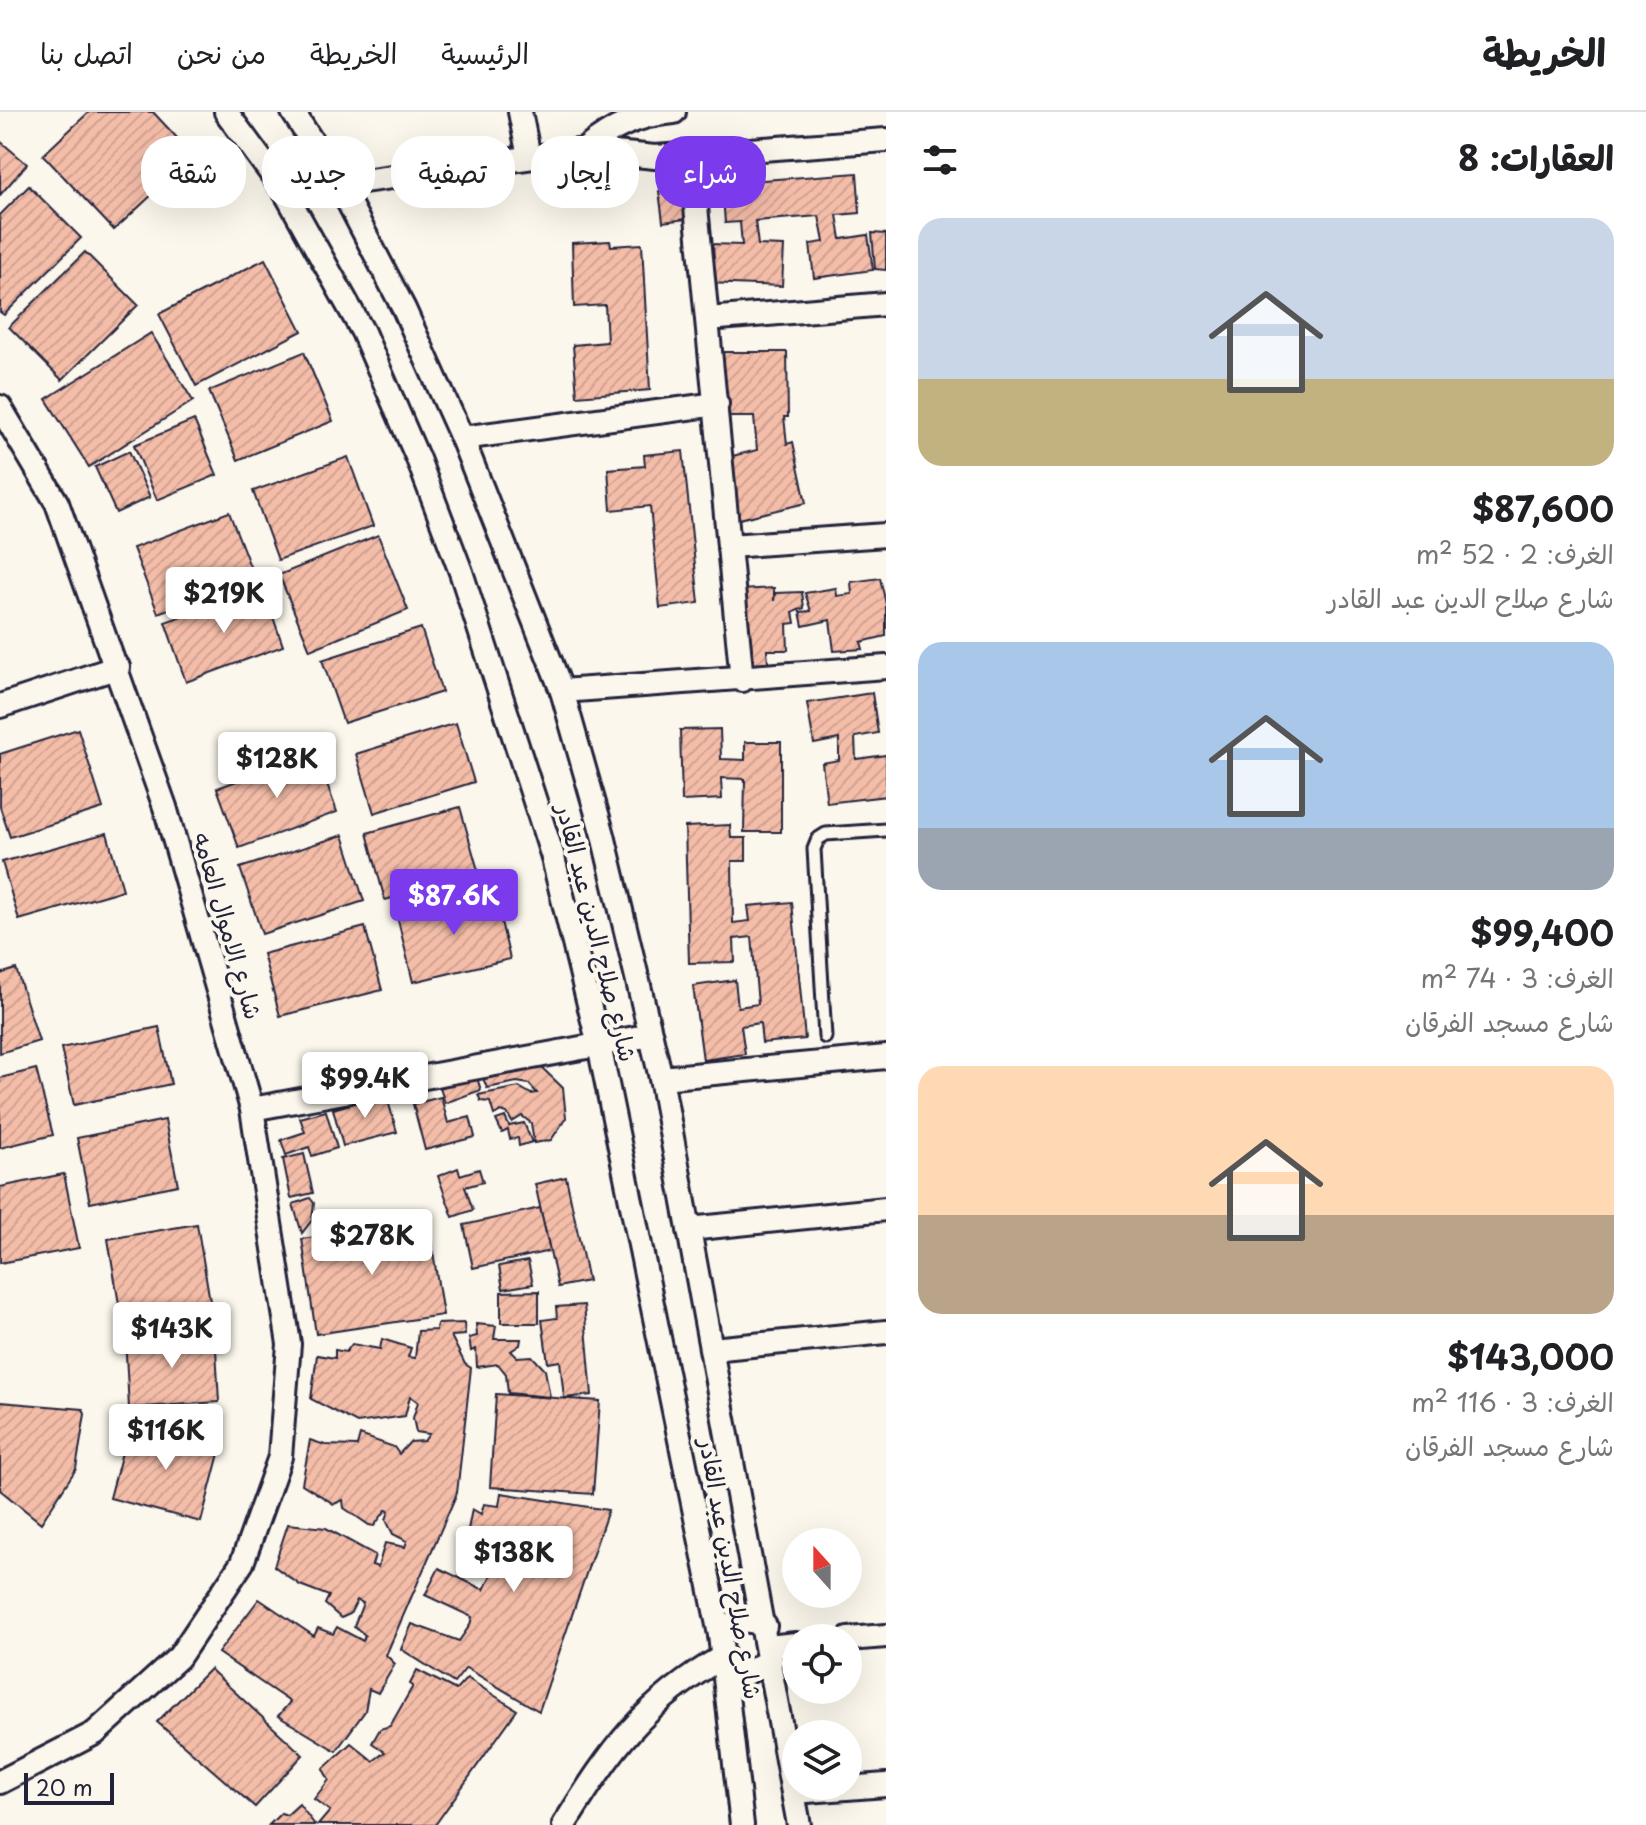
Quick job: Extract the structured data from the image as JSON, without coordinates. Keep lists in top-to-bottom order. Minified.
{"streets":{"street":["شارع الاموال العامه","شارع صلاح الدين عبد القادر"]},"scale_bar":"20 m","north":"top","page":{"header":"الخريطة","nav":["الرئيسية","الخريطة","من نحن","اتصل بنا"],"heading":"العقارات: 8","chip":["شراء","إيجار","تصفية","جديد","شقة"],"list":[{"name":"$87,600","note":"الغرف: 2 · 52 m² · شارع صلاح الدين عبد القادر"},{"name":"$99,400","note":"الغرف: 3 · 74 m² · شارع مسجد الفرقان"},{"name":"$143,000","note":"الغرف: 3 · 116 m² · شارع مسجد الفرقان"}],"price":["$219K","$128K","$87.6K","$99.4K","$278K","$143K","$116K","$138K"],"scale":"20 m"}}
